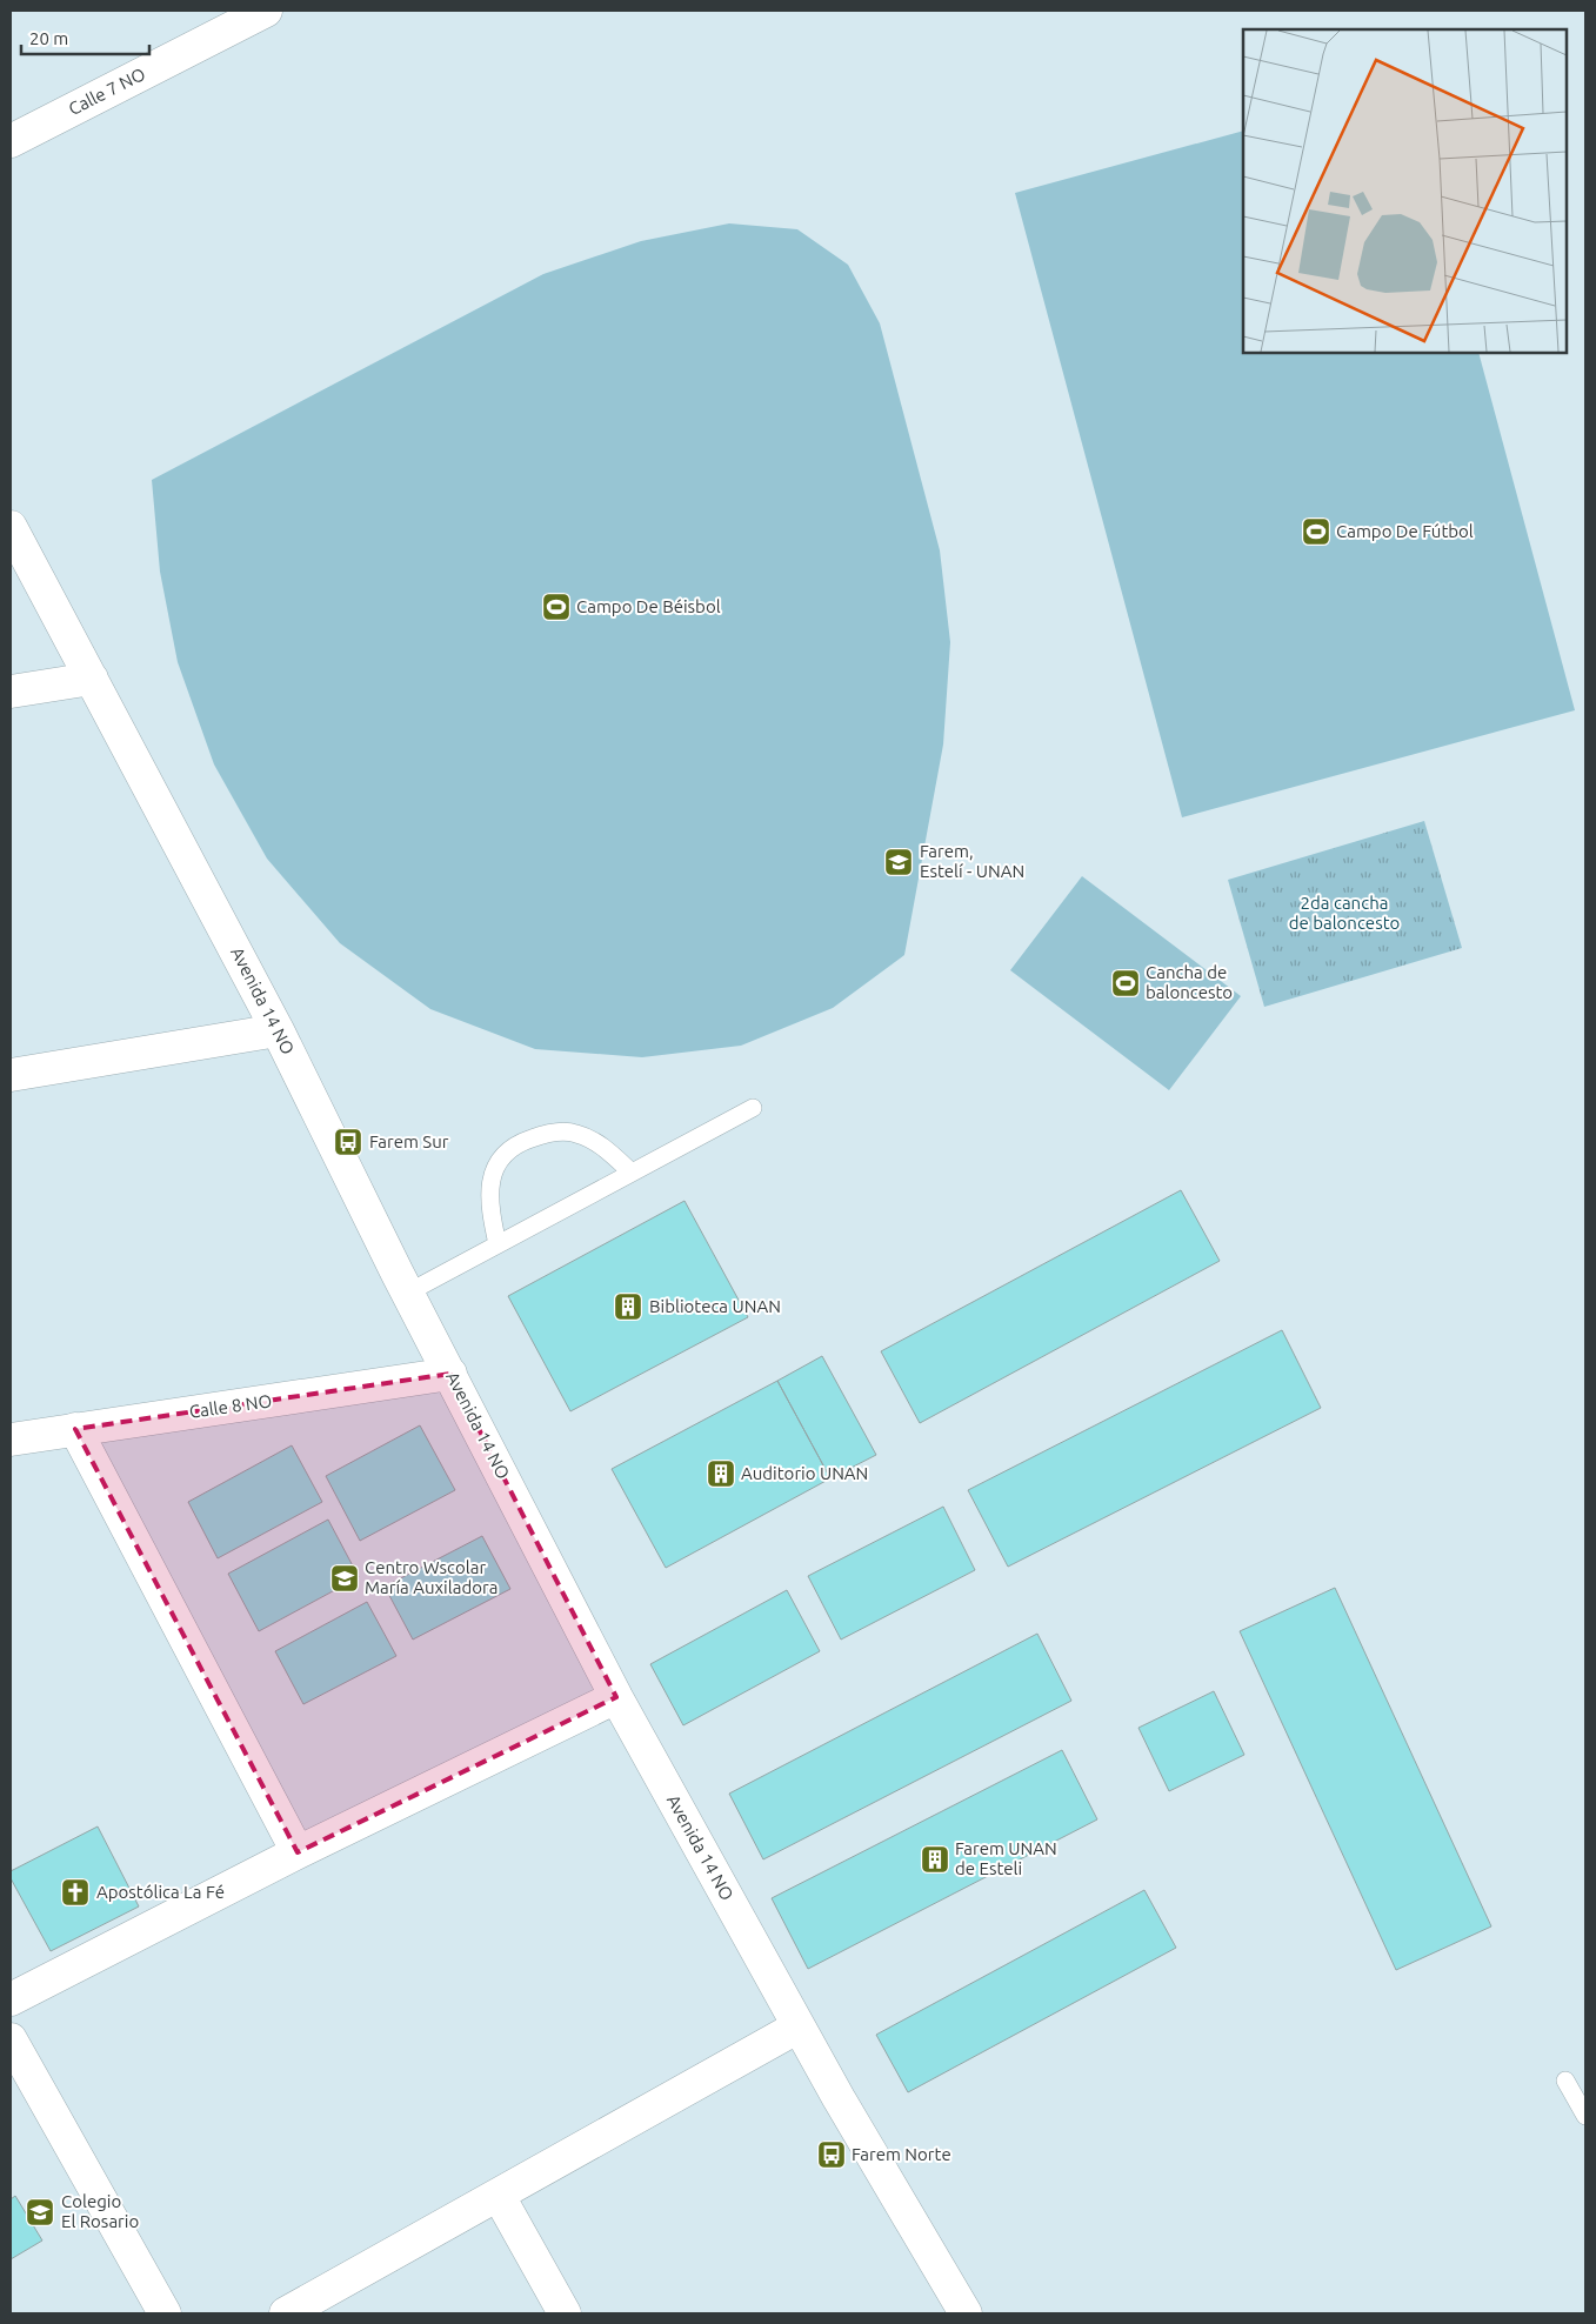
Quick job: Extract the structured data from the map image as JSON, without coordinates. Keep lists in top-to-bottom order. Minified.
{"streets":{"street":["Calle 7 NO","Avenida 14 NO","Calle 8 NO"]},"crossings":[["Avenida 14 NO","Calle 8 NO"]],"parks":["2da cancha de baloncesto"],"places":{"sports":["Campo De Fútbol","Campo De Béisbol","Cancha de baloncesto"],"school or university":["Farem, Estelí - UNAN","Centro Wscolar María Auxiladora","Colegio El Rosario"],"bus stop":["Farem Sur","Farem Norte"],"building":["Biblioteca UNAN","Auditorio UNAN","Farem UNAN de Esteli"],"church":["Apostólica La Fé"]},"scale_bar":"20 m"}
